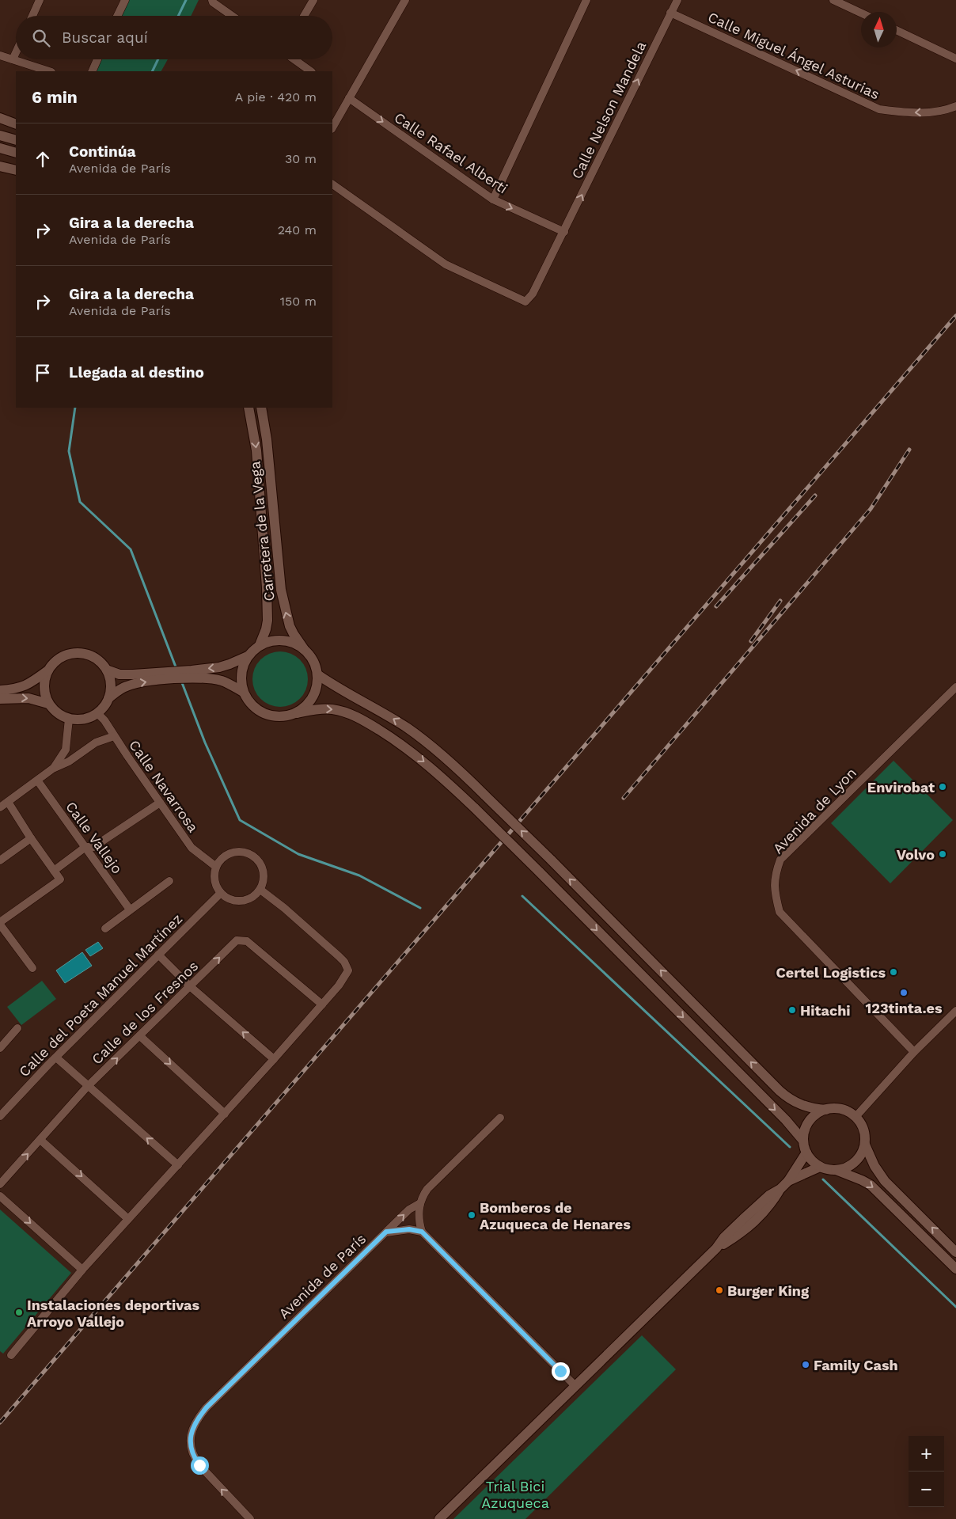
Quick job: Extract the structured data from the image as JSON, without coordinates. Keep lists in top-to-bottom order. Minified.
{"streets":{"main road":["Carretera de la Vega"],"street":["Calle Miguel Ángel Asturias","Calle Nelson Mandela","Calle Rafael Alberti","Calle Navarrosa","Avenida de Lyon","Calle Vallejo","Calle del Poeta Manuel Martínez","Calle de los Fresnos","Avenida de París"]},"crossings":[["Calle Miguel Ángel Asturias","Calle Nelson Mandela"],["Calle Nelson Mandela","Calle Rafael Alberti"],["Calle Navarrosa","Calle del Poeta Manuel Martínez"]],"one_way":["Calle Miguel Ángel Asturias","Calle Nelson Mandela","Calle Rafael Alberti","Avenida de París"],"parks":["Trial Bici Azuqueca"],"places":["Envirobat","Volvo","Certel Logistics","123tinta.es","Hitachi","Bomberos de Azuqueca de Henares","Burger King","Instalaciones deportivas Arroyo Vallejo","Family Cash"],"north":"top","page":{"search":"Buscar aquí","heading":["6 min","A pie · 420 m"],"list":[["Continúa","Avenida de París","30 m"],["Gira a la derecha","Avenida de París","240 m"],["Gira a la derecha","Avenida de París","150 m"],"Llegada al destino"],"map_buttons":["+","−"]}}
